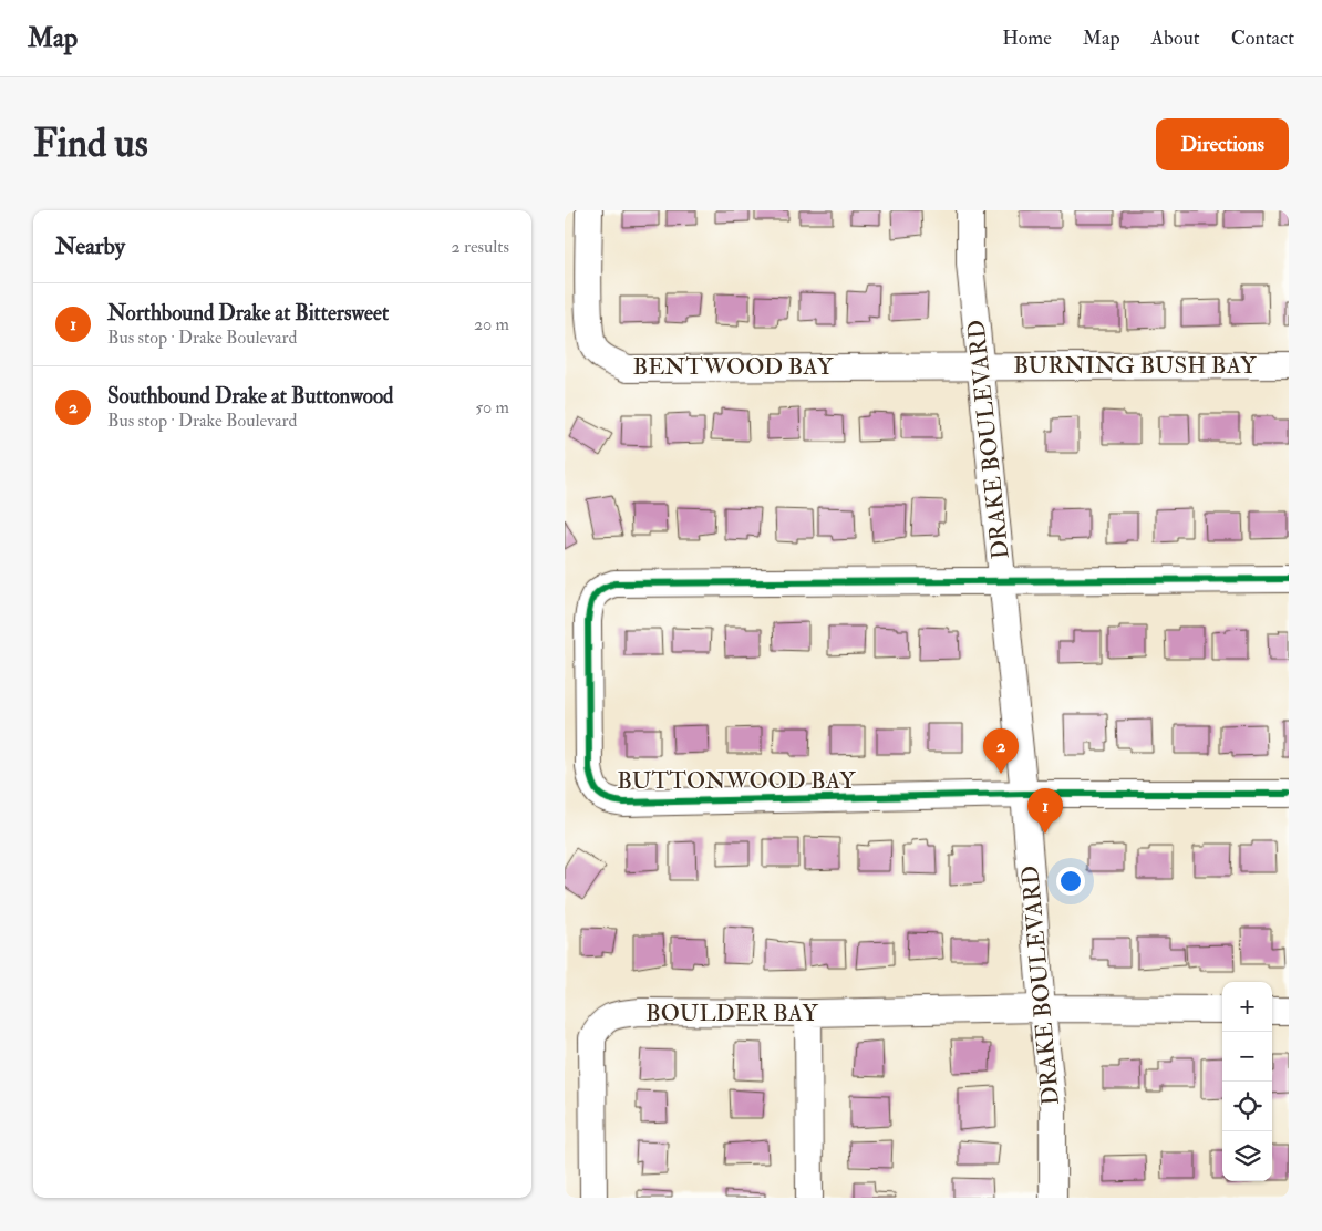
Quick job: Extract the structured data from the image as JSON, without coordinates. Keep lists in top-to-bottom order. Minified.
{"streets":{"street":["BURNING BUSH BAY","BENTWOOD BAY","DRAKE BOULEVARD","BUTTONWOOD BAY","BOULDER BAY"]},"crossings":[["BURNING BUSH BAY","BENTWOOD BAY"],["BURNING BUSH BAY","DRAKE BOULEVARD"],["BENTWOOD BAY","DRAKE BOULEVARD"],["DRAKE BOULEVARD","BUTTONWOOD BAY"],["DRAKE BOULEVARD","BOULDER BAY"]],"page":{"header":"Map","nav":["Home","Map","About","Contact"],"buttons":"Directions","title":"Find us","heading":["Nearby","2 results"],"list":[{"mark":"1","name":"Northbound Drake at Bittersweet","note":"Bus stop · Drake Boulevard","value":"20 m"},{"mark":"2","name":"Southbound Drake at Buttonwood","note":"Bus stop · Drake Boulevard","value":"50 m"}],"pins":["2","1"],"map_buttons":["+","−"]}}
